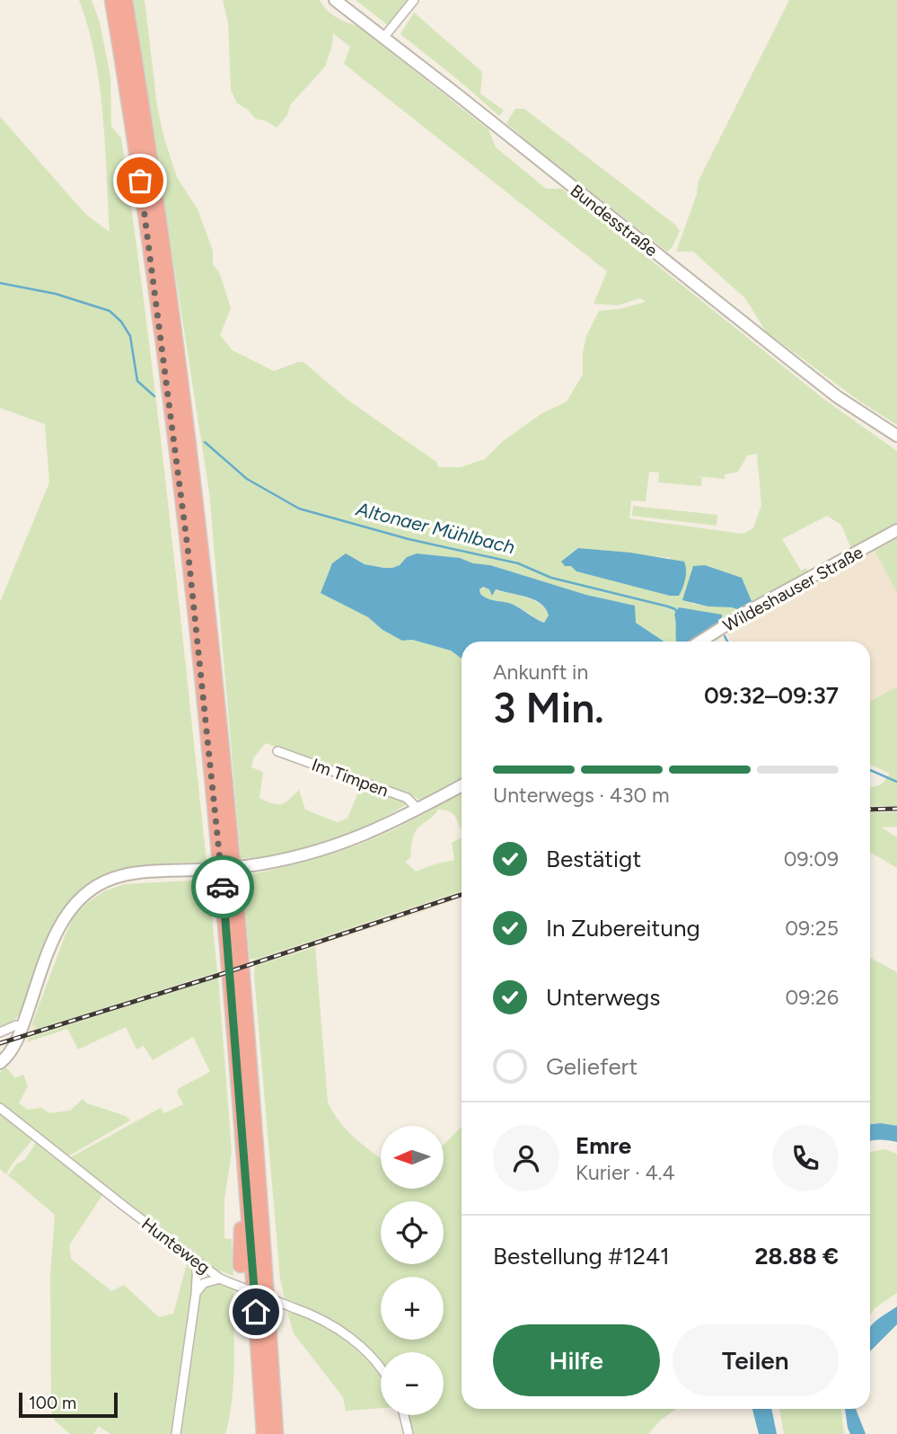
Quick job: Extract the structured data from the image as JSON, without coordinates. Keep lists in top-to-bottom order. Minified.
{"streets":{"main road":["Bundesstraße","Wildeshauser Straße"],"street":["Im Timpen","Hunteweg"]},"water":["Altonaer Mühlbach"],"scale_bar":"100 m","north":"left","page":{"heading":["3 Min.","Ankunft in","09:32–09:37"],"panel":["Emre","Kurier · 4.4","Bestellung #1241","28.88 €"],"bar":"Unterwegs · 430 m","list":[["Bestätigt","09:09"],["In Zubereitung","09:25"],["Unterwegs","09:26"],"Geliefert"],"map_buttons":["+","−"],"buttons":["Hilfe","Teilen"],"scale":"100 m"}}
